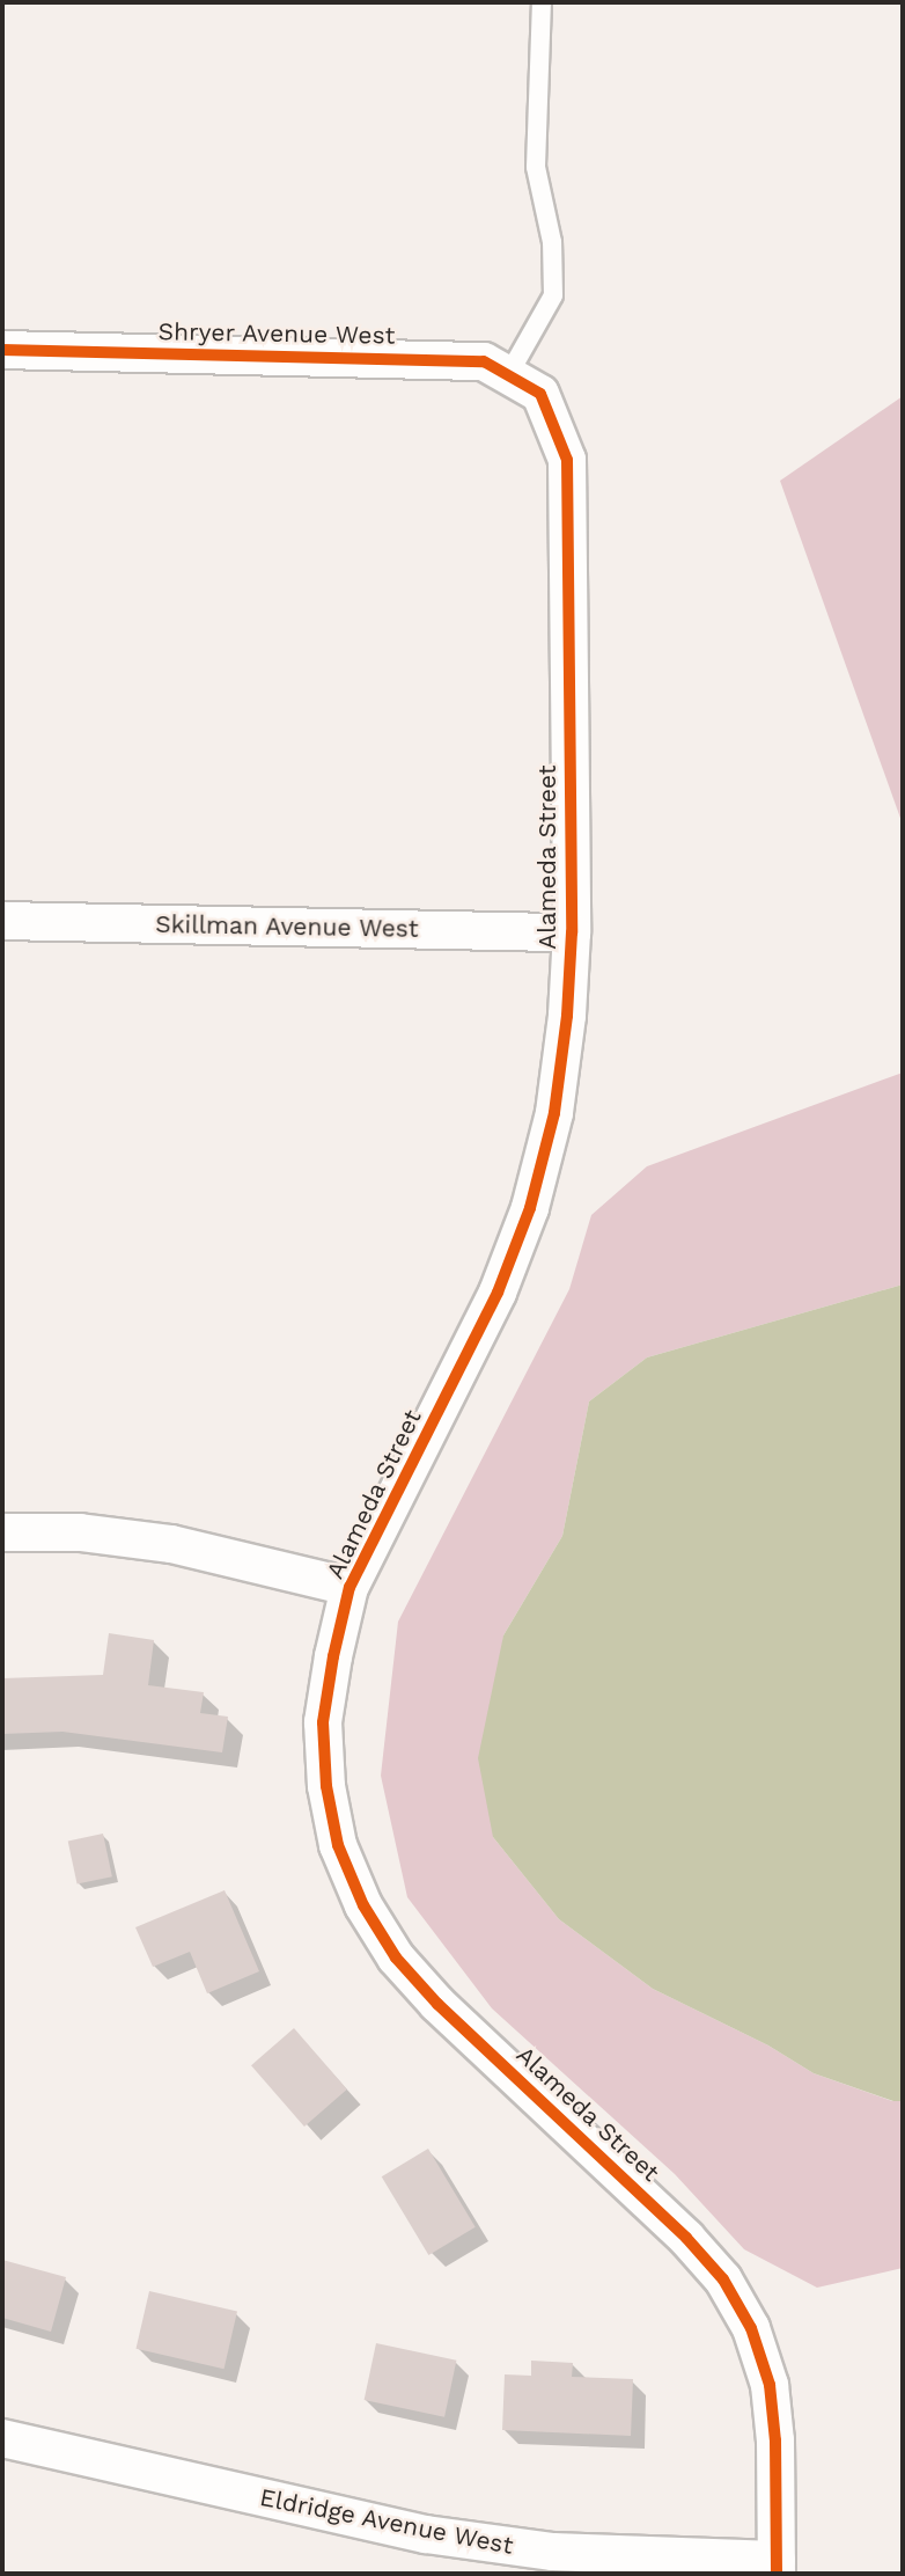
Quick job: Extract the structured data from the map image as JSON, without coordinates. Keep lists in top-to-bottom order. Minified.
{"streets":{"street":["Shryer Avenue West","Alameda Street","Skillman Avenue West","Eldridge Avenue West"]},"crossings":[["Shryer Avenue West","Alameda Street"],["Alameda Street","Skillman Avenue West"],["Alameda Street","Eldridge Avenue West"]]}
